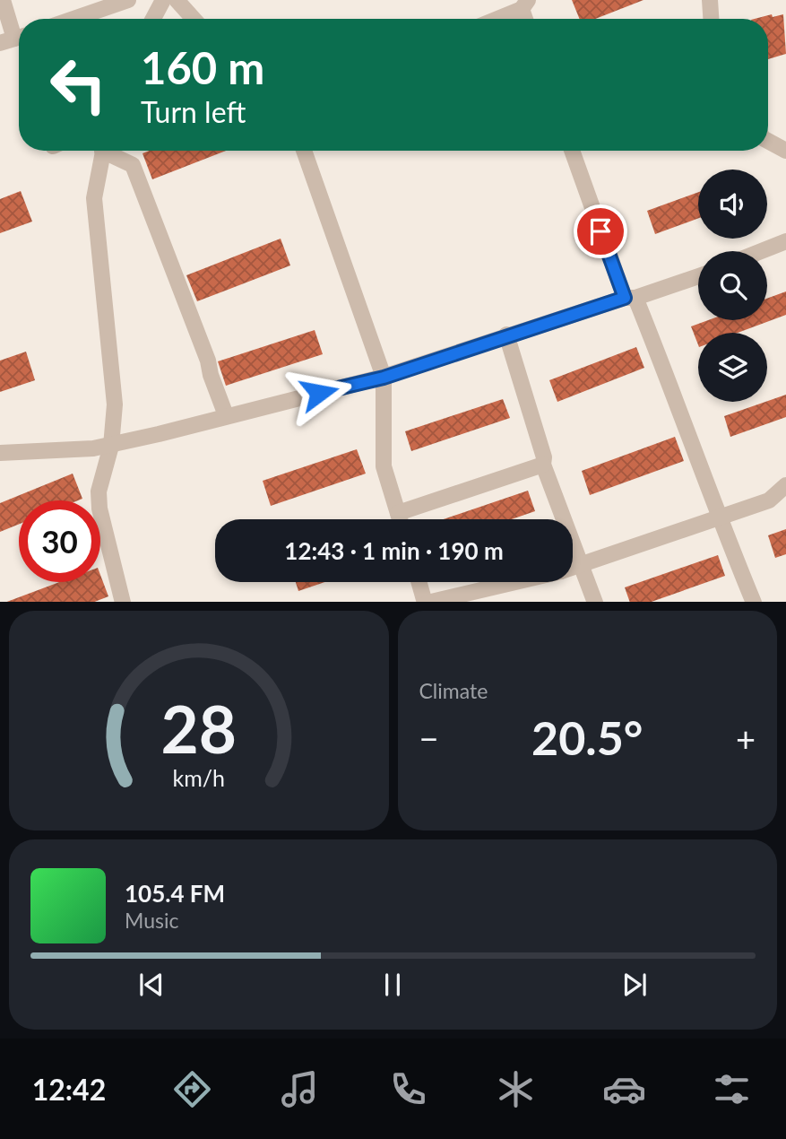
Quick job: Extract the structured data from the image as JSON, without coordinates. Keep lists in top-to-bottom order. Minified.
{"page":{"turn":["160 m","Turn left"],"limit":"30","trip":"12:43 · 1 min · 190 m","tile":"Climate","heat":["−","20.5°","+"],"song":["105.4 FM","Music"],"tabs":"12:42","gauge":["28","km/h"]}}
